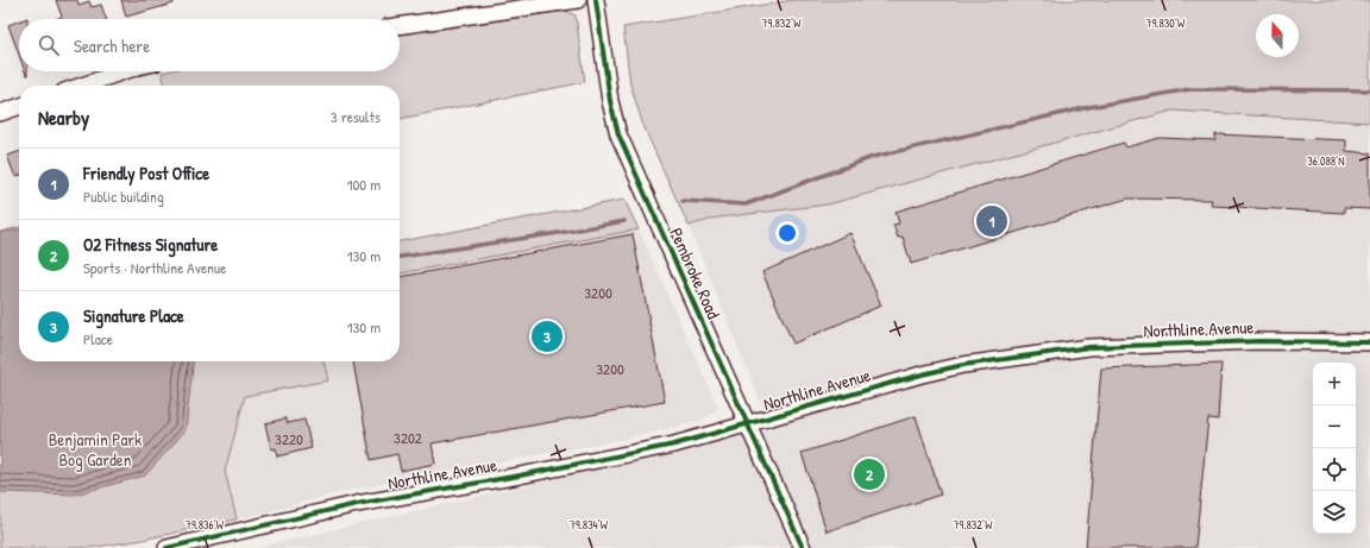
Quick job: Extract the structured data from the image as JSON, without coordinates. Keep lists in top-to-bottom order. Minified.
{"streets":{"street":["Pembroke Road","Northline Avenue"]},"crossings":[["Pembroke Road","Northline Avenue"]],"parks":["Benjamin Park Bog Garden"],"house_numbers":["3200","3200","3202","3220"],"north":"top","page":{"search":"Search here","heading":["Nearby","3 results"],"list":[{"mark":"1","name":"Friendly Post Office","note":"Public building","value":"100 m"},{"mark":"2","name":"O2 Fitness Signature","note":"Sports · Northline Avenue","value":"130 m"},{"mark":"3","name":"Signature Place","note":"Place","value":"130 m"}],"pins":["1","3","2"],"map_buttons":["+","−"]},"coordinates":["79.832°W","79.830°W","36.088°N","79.836°W","79.834°W"]}
